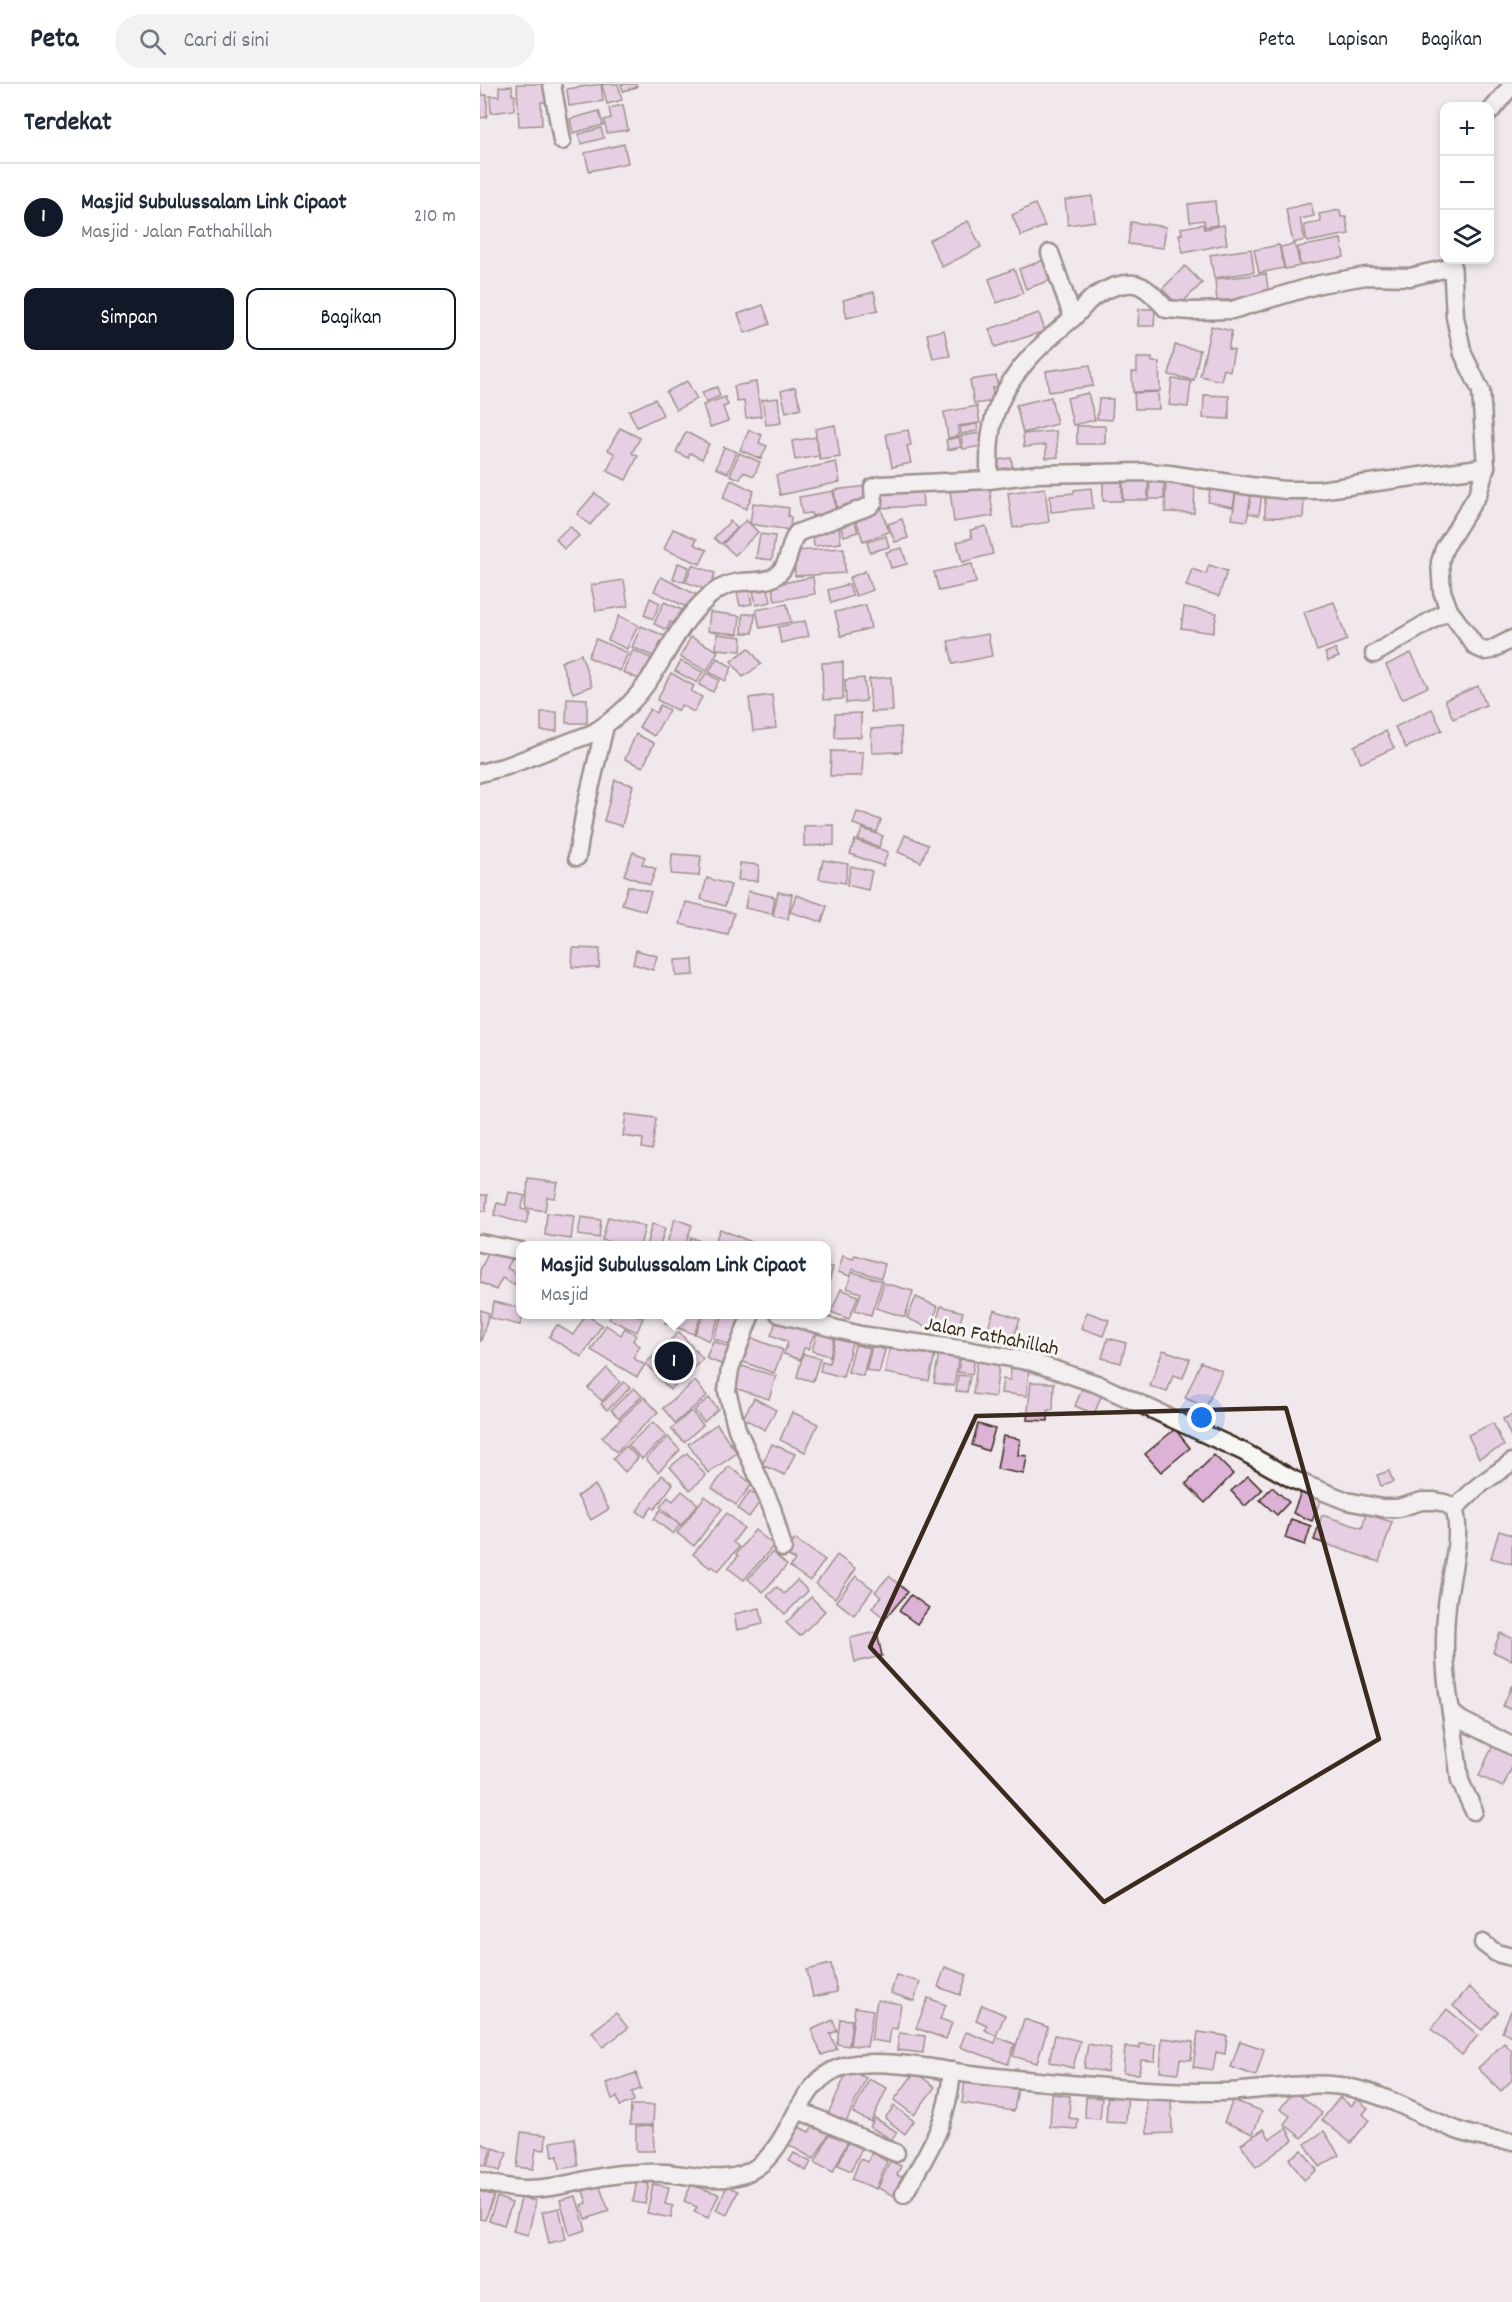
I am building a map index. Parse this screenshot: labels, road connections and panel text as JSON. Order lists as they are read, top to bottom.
{
  "streets": {
    "street": ["Jalan Fathahillah"]
  },
  "page": {
    "header": "Peta",
    "search": "Cari di sini",
    "nav": ["Peta", "Lapisan", "Bagikan"],
    "heading": "Terdekat",
    "map_buttons": ["+", "−"],
    "list": [
      {
        "mark": "1",
        "name": "Masjid Subulussalam Link Cipaot",
        "note": "Masjid · Jalan Fathahillah",
        "value": "210 m"
      }
    ],
    "buttons": ["Simpan", "Bagikan"],
    "popup": ["Masjid Subulussalam Link Cipaot", "Masjid"],
    "pins": "1"
  }
}
